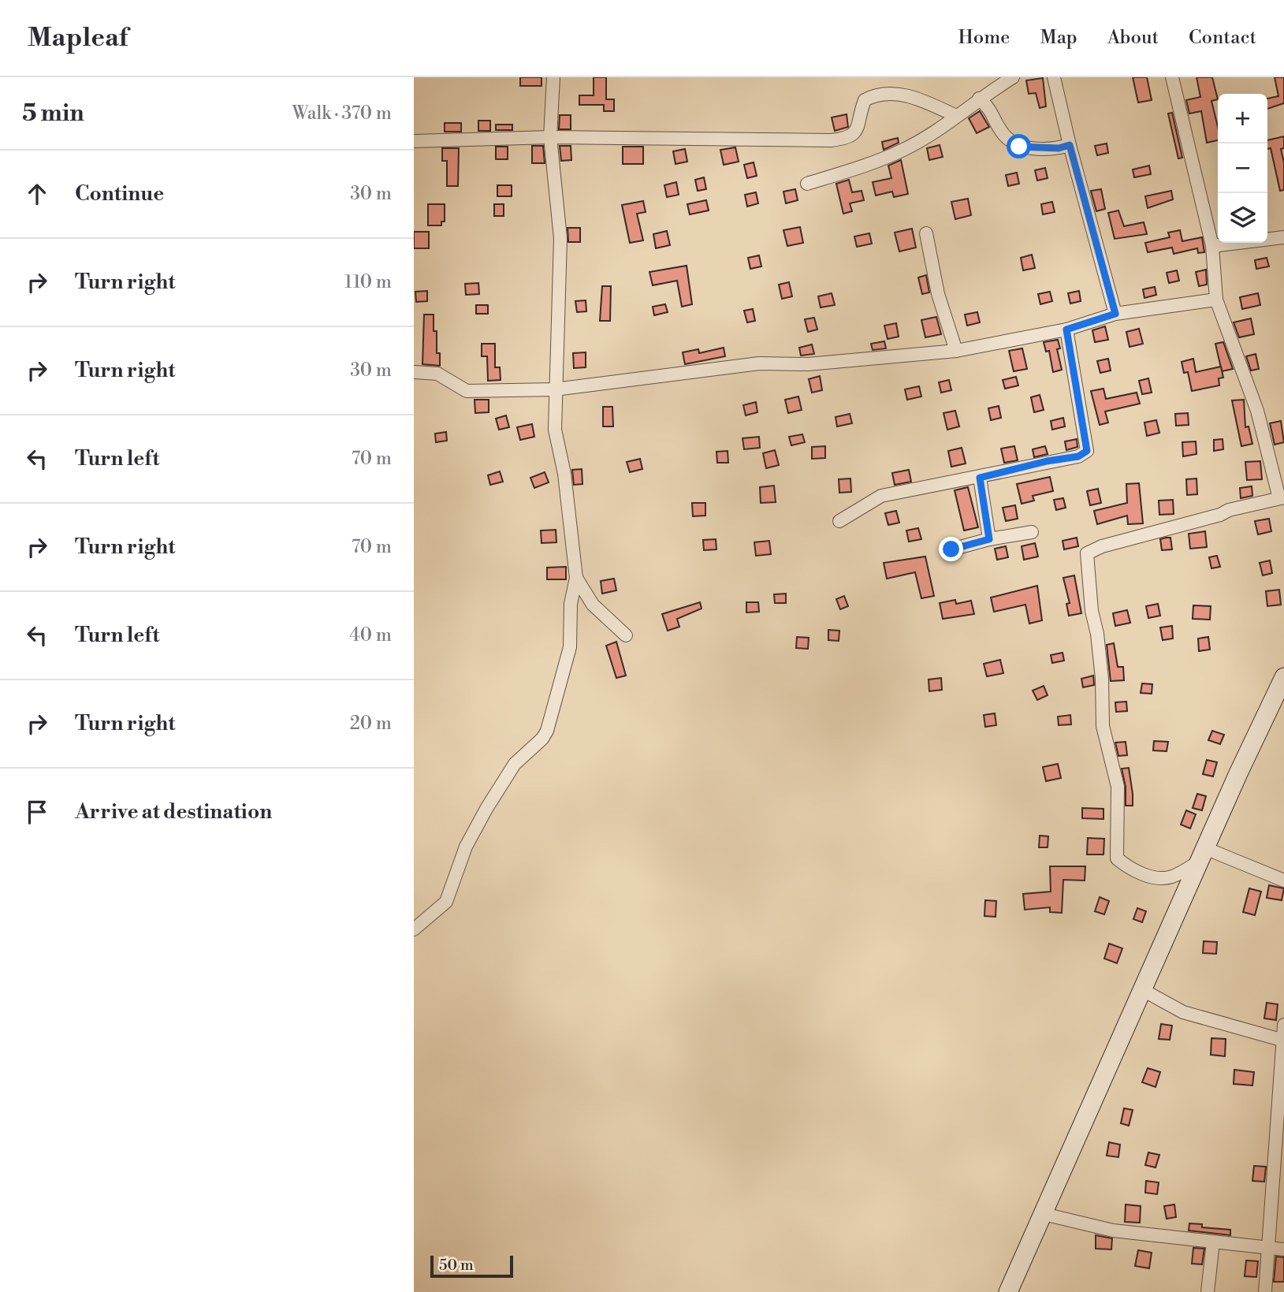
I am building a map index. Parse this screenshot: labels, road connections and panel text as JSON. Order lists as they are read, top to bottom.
{
  "scale_bar": "50 m",
  "page": {
    "header": "Mapleaf",
    "nav": [
      "Home",
      "Map",
      "About",
      "Contact"
    ],
    "heading": ["5 min", "Walk · 370 m"],
    "map_buttons": ["+", "−"],
    "list": [
      ["Continue", "30 m"],
      ["Turn right", "110 m"],
      ["Turn right", "30 m"],
      ["Turn left", "70 m"],
      ["Turn right", "70 m"],
      ["Turn left", "40 m"],
      ["Turn right", "20 m"],
      "Arrive at destination"
    ],
    "scale": "50 m"
  }
}
